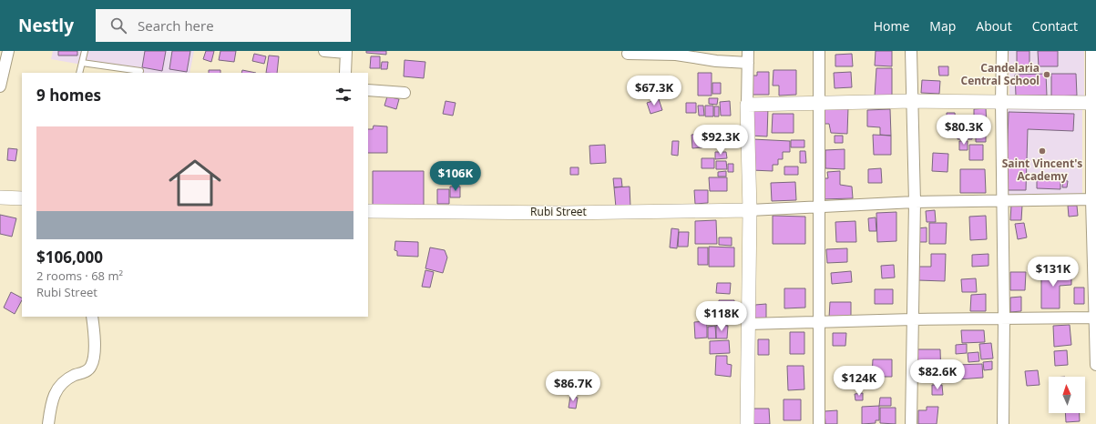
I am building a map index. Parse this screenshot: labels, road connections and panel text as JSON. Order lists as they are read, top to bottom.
{
  "streets": {
    "street": ["Rubi Street"]
  },
  "places": ["Candelaria Central School", "Saint Vincent's Academy"],
  "north": "top",
  "page": {
    "header": "Nestly",
    "search": "Search here",
    "nav": [
      "Home",
      "Map",
      "About",
      "Contact"
    ],
    "heading": "9 homes",
    "price": [
      "$67.3K",
      "$80.3K",
      "$92.3K",
      "$106K",
      "$131K",
      "$118K",
      "$82.6K",
      "$124K",
      "$86.7K"
    ],
    "list": [
      {
        "name": "$106,000",
        "note": "2 rooms · 68 m² · Rubi Street"
      }
    ]
  }
}
